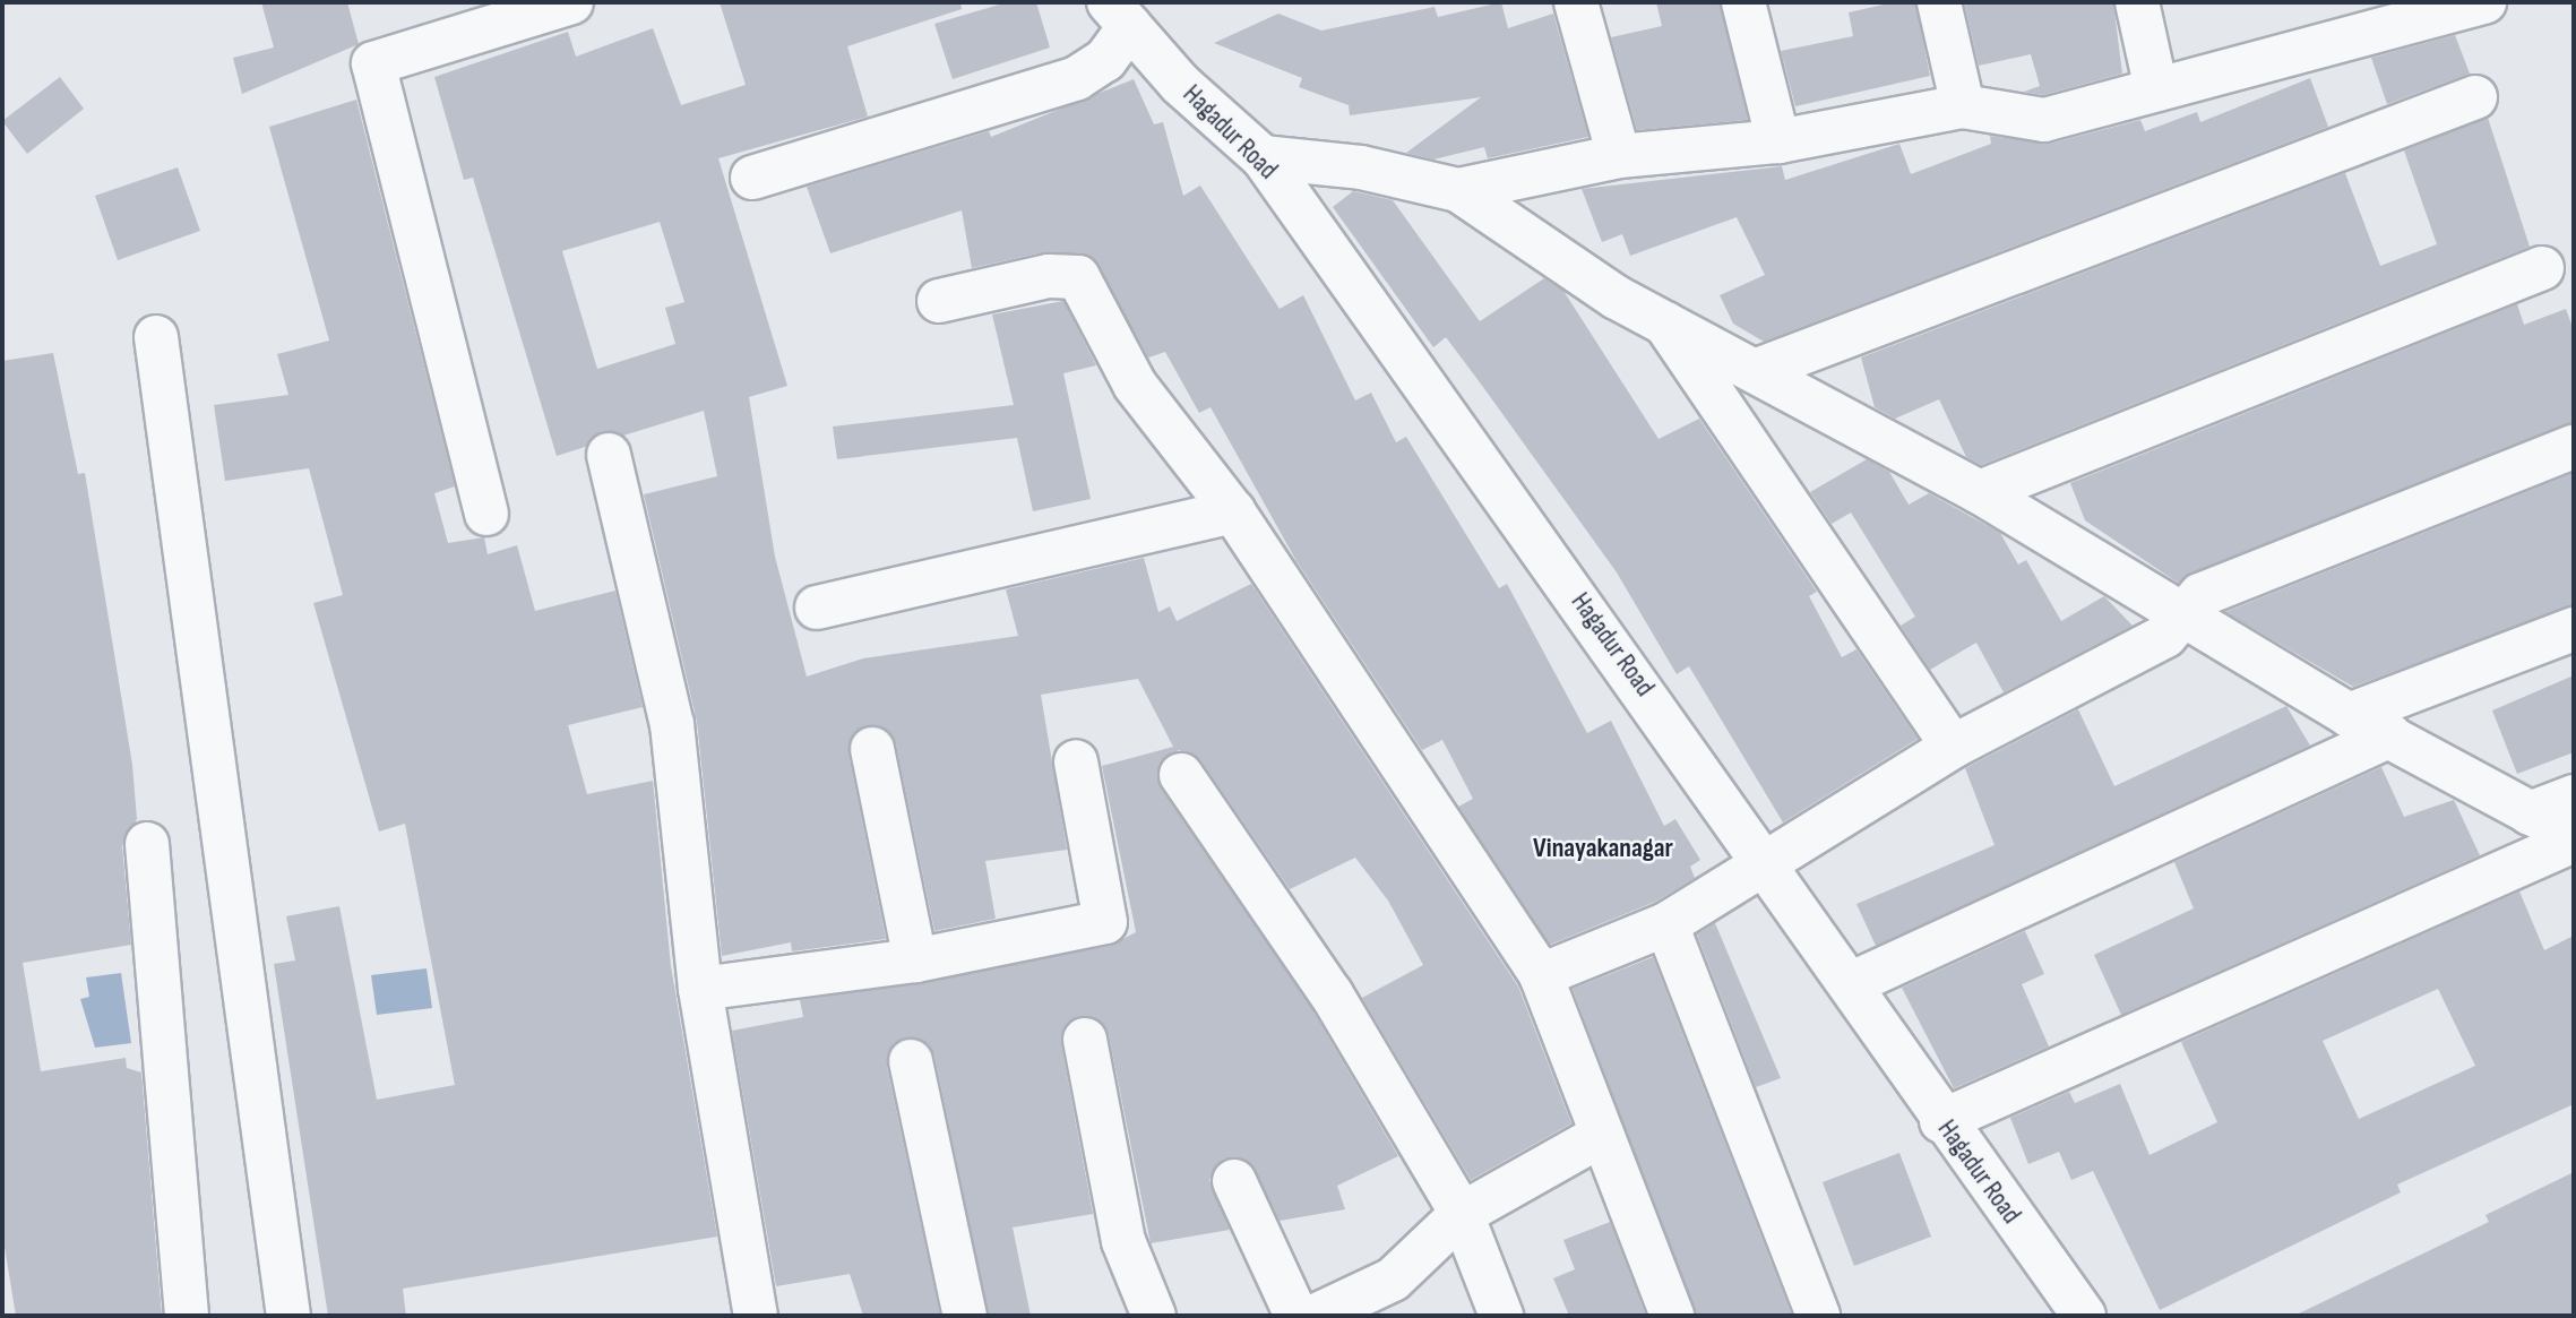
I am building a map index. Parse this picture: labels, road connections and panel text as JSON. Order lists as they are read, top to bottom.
{
  "streets": {
    "street": ["Hagadur Road"]
  },
  "districts": ["Vinayakanagar"]
}
